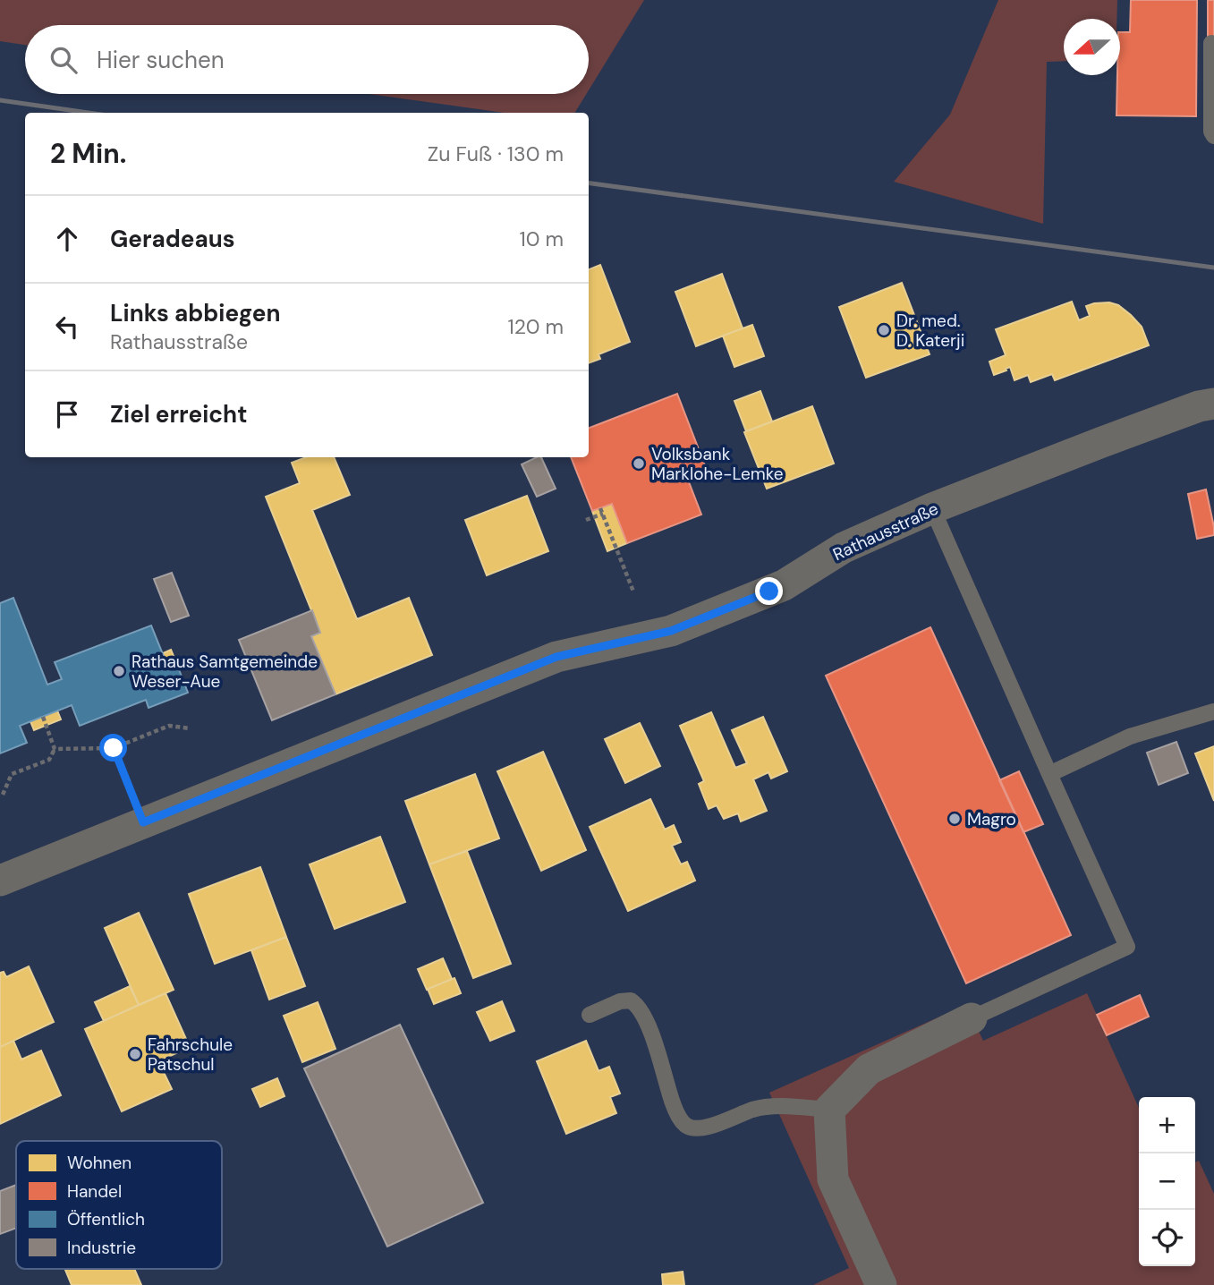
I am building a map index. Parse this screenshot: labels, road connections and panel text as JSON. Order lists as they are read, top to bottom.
{
  "streets": {
    "street": ["Rathausstraße"]
  },
  "places": [
    "Dr. med. D. Katerji",
    "Volksbank Marklohe-Lemke",
    "Rathaus Samtgemeinde Weser-Aue",
    "Magro",
    "Fahrschule Patschul"
  ],
  "legend": [
    "Wohnen",
    "Handel",
    "Öffentlich",
    "Industrie"
  ],
  "north": "left",
  "page": {
    "search": "Hier suchen",
    "heading": ["2 Min.", "Zu Fuß · 130 m"],
    "list": [
      ["Geradeaus", "10 m"],
      ["Links abbiegen", "Rathausstraße", "120 m"],
      "Ziel erreicht"
    ],
    "map_buttons": ["+", "−"]
  }
}
